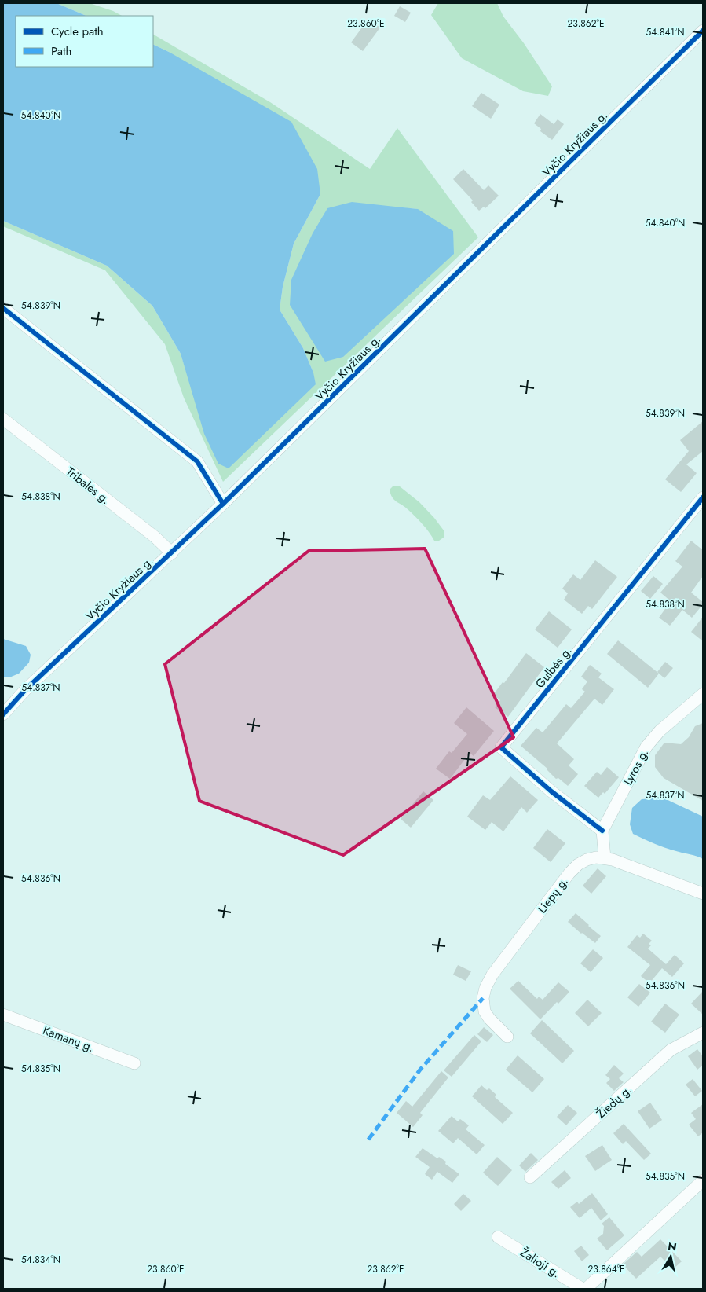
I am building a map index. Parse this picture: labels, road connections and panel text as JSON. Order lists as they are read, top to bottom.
{
  "streets": {
    "street": [
      "Vyčio Kryžiaus g.",
      "Tribalės g.",
      "Gulbės g.",
      "Lyros g.",
      "Liepų g.",
      "Kamanų g.",
      "Žiedų g.",
      "Žalioji g."
    ]
  },
  "crossings": [
    ["Vyčio Kryžiaus g.", "Tribalės g."],
    ["Gulbės g.", "Lyros g."]
  ],
  "legend": ["Cycle path", "Path"],
  "north": "top",
  "coordinates": [
    "23.860°E",
    "23.862°E",
    "54.841°N",
    "54.840°N",
    "54.839°N",
    "54.838°N",
    "54.837°N",
    "54.836°N",
    "54.835°N",
    "54.834°N",
    "23.864°E"
  ]
}
